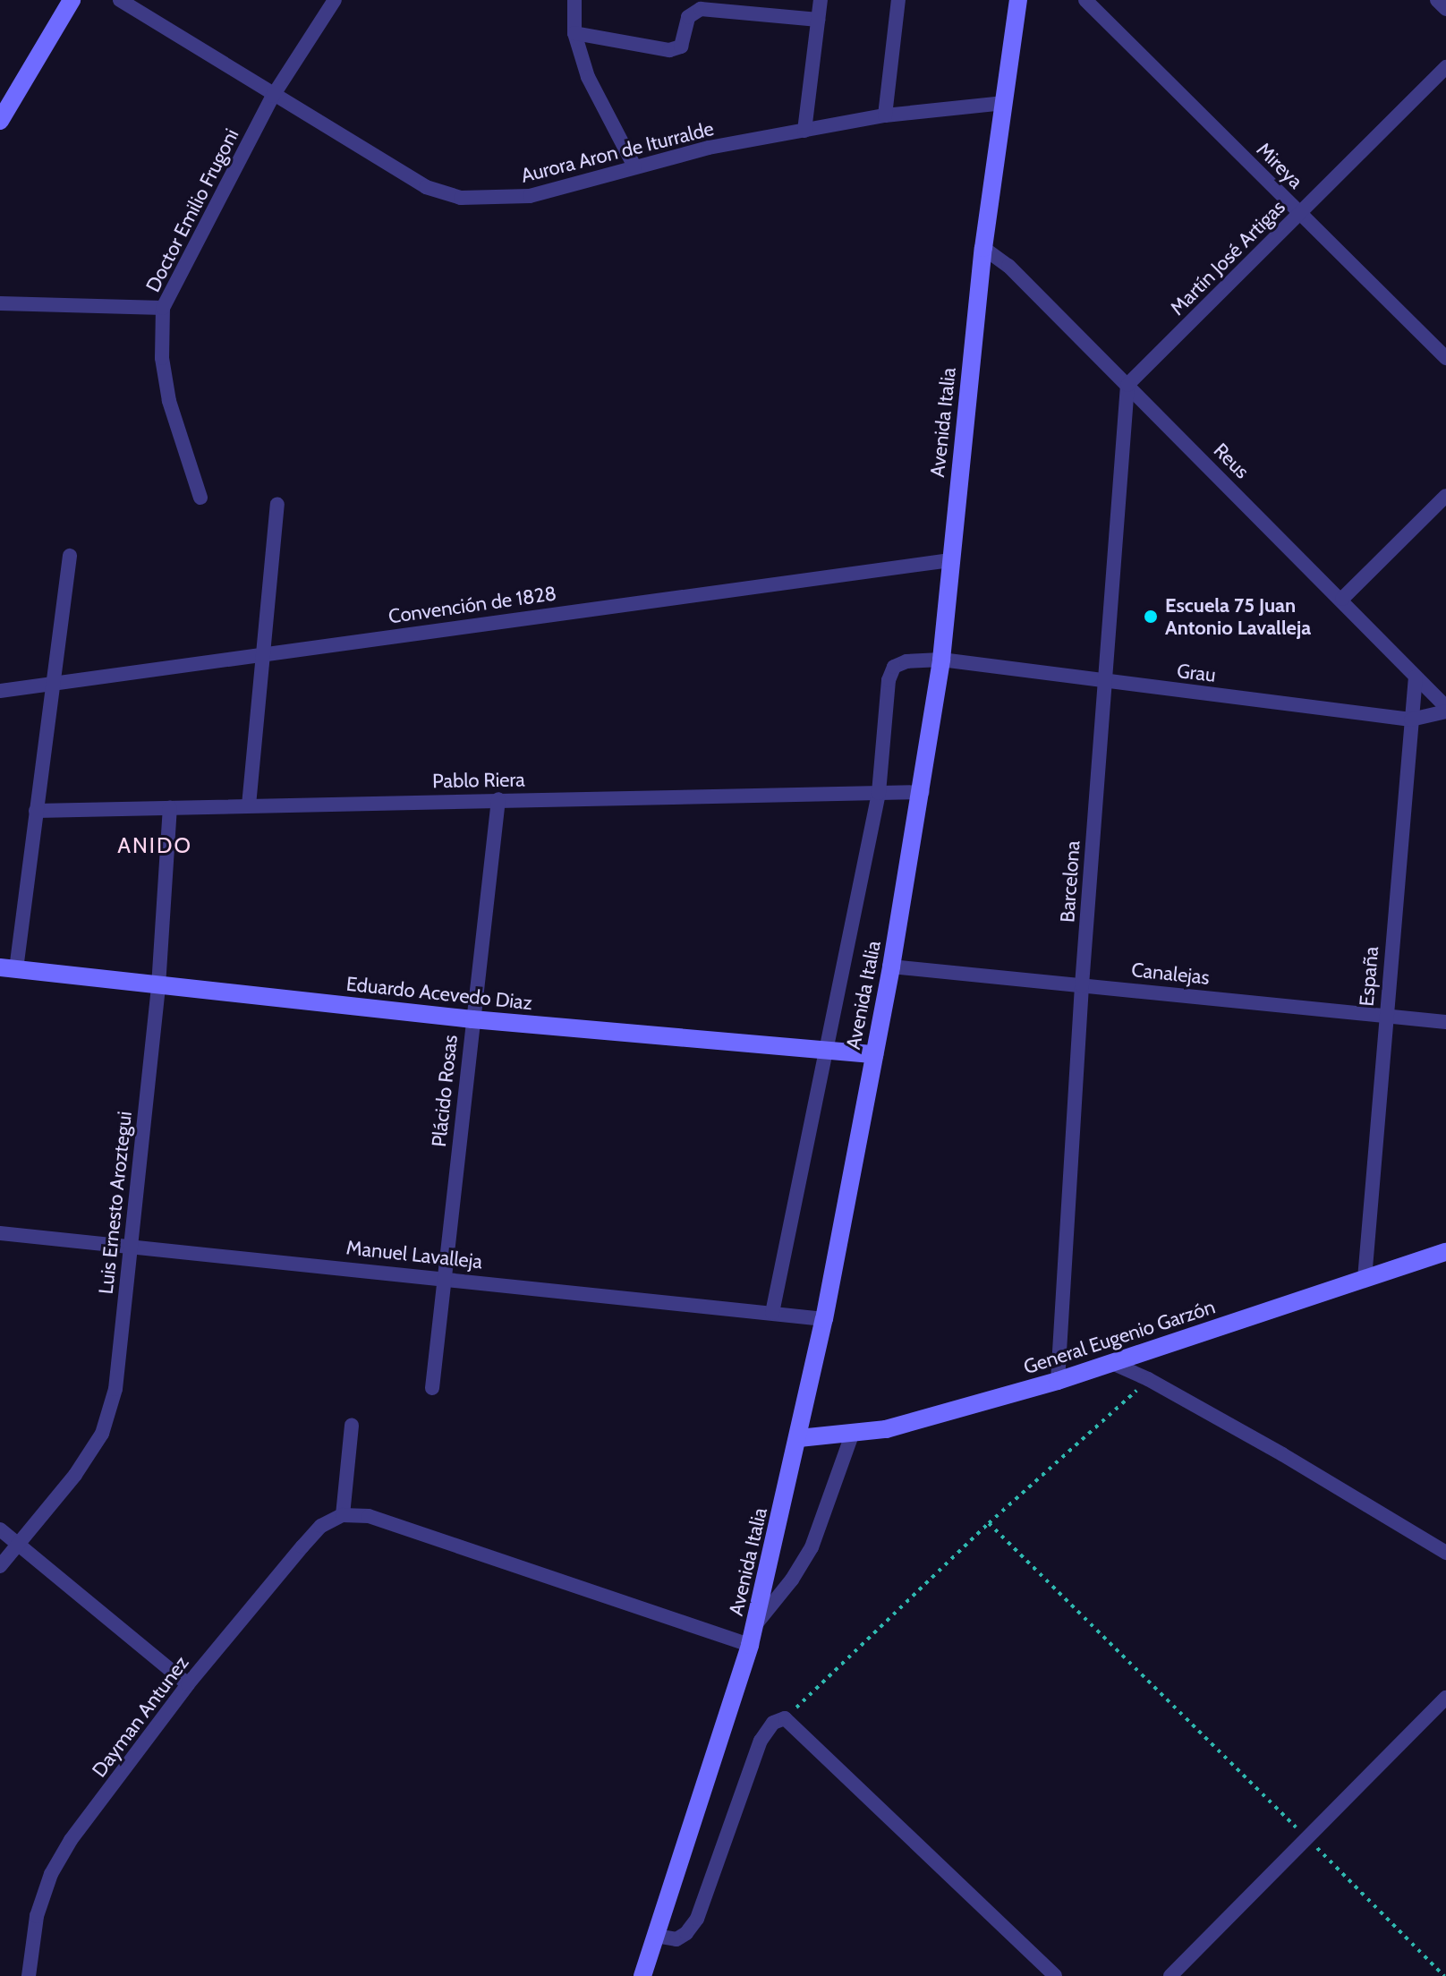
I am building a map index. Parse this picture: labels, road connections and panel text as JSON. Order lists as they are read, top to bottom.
{
  "streets": {
    "street": [
      "Aurora Aron de Iturralde",
      "Mireya",
      "Doctor Emilio Frugoni",
      "Martín José Artigas",
      "Avenida Italia",
      "Reus",
      "Convención de 1828",
      "Grau",
      "Pablo Riera",
      "Barcelona",
      "Canalejas",
      "España",
      "Eduardo Acevedo Diaz",
      "Plácido Rosas",
      "Luis Ernesto Aroztegui",
      "Manuel Lavalleja",
      "General Eugenio Garzón",
      "Dayman Antunez"
    ]
  },
  "crossings": [
    ["Aurora Aron de Iturralde", "Doctor Emilio Frugoni"],
    ["Aurora Aron de Iturralde", "Avenida Italia"],
    ["Mireya", "Martín José Artigas"],
    ["Martín José Artigas", "Reus"],
    ["Martín José Artigas", "Barcelona"],
    ["Avenida Italia", "Reus"],
    ["Avenida Italia", "Convención de 1828"],
    ["Avenida Italia", "Grau"],
    ["Avenida Italia", "Pablo Riera"],
    ["Avenida Italia", "Canalejas"],
    ["Avenida Italia", "Eduardo Acevedo Diaz"],
    ["Avenida Italia", "Manuel Lavalleja"],
    ["Avenida Italia", "General Eugenio Garzón"],
    ["Reus", "Grau"],
    ["Reus", "Barcelona"],
    ["Reus", "España"],
    ["Grau", "Pablo Riera"],
    ["Grau", "Barcelona"],
    ["Grau", "España"],
    ["Pablo Riera", "Plácido Rosas"],
    ["Pablo Riera", "Luis Ernesto Aroztegui"],
    ["Barcelona", "Canalejas"],
    ["Barcelona", "General Eugenio Garzón"],
    ["Canalejas", "España"],
    ["España", "General Eugenio Garzón"],
    ["Eduardo Acevedo Diaz", "Plácido Rosas"],
    ["Eduardo Acevedo Diaz", "Luis Ernesto Aroztegui"],
    ["Plácido Rosas", "Manuel Lavalleja"],
    ["Luis Ernesto Aroztegui", "Manuel Lavalleja"]
  ],
  "districts": ["ANIDO"],
  "places": ["Escuela 75 Juan Antonio Lavalleja"]
}
